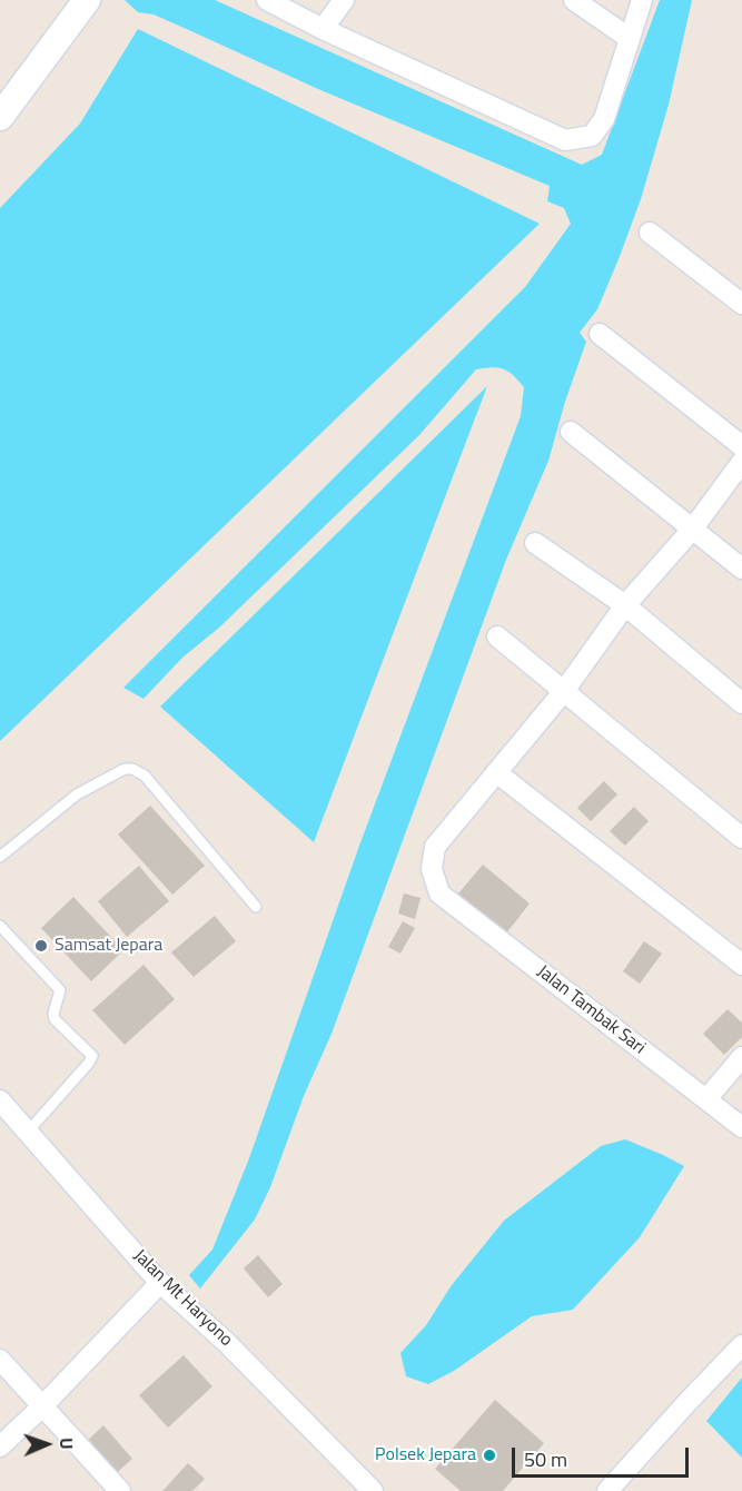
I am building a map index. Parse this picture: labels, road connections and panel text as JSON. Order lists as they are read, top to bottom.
{
  "streets": {
    "street": ["Jalan Tambak Sari", "Jalan Mt Haryono"]
  },
  "places": ["Samsat Jepara", "Polsek Jepara"],
  "scale_bar": "50 m",
  "north": "right"
}
